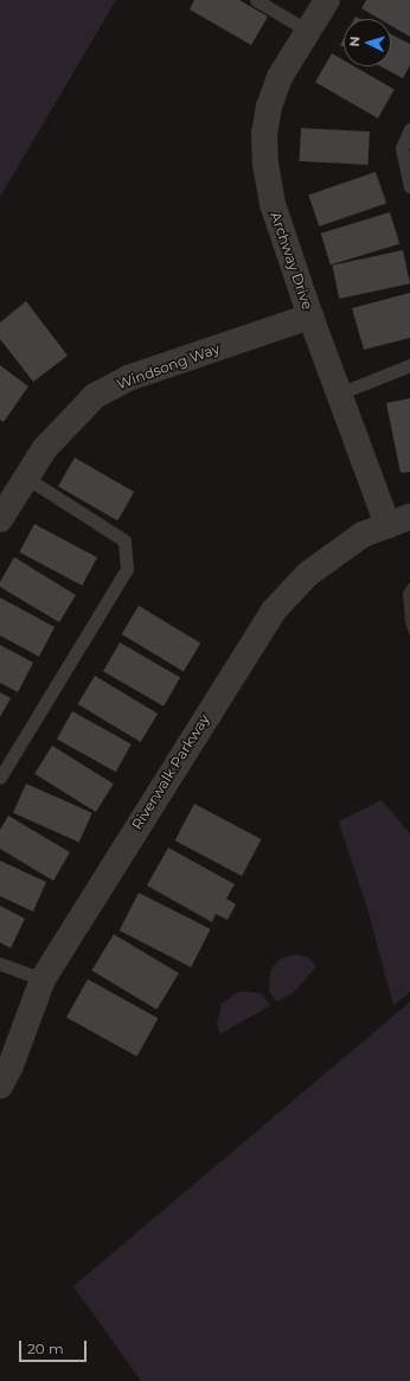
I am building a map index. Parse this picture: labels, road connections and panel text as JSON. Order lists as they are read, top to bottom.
{
  "streets": {
    "street": ["Archway Drive", "Windsong Way", "Riverwalk Parkway"]
  },
  "crossings": [
    ["Archway Drive", "Windsong Way"],
    ["Archway Drive", "Riverwalk Parkway"]
  ],
  "scale_bar": "20 m",
  "north": "left"
}
